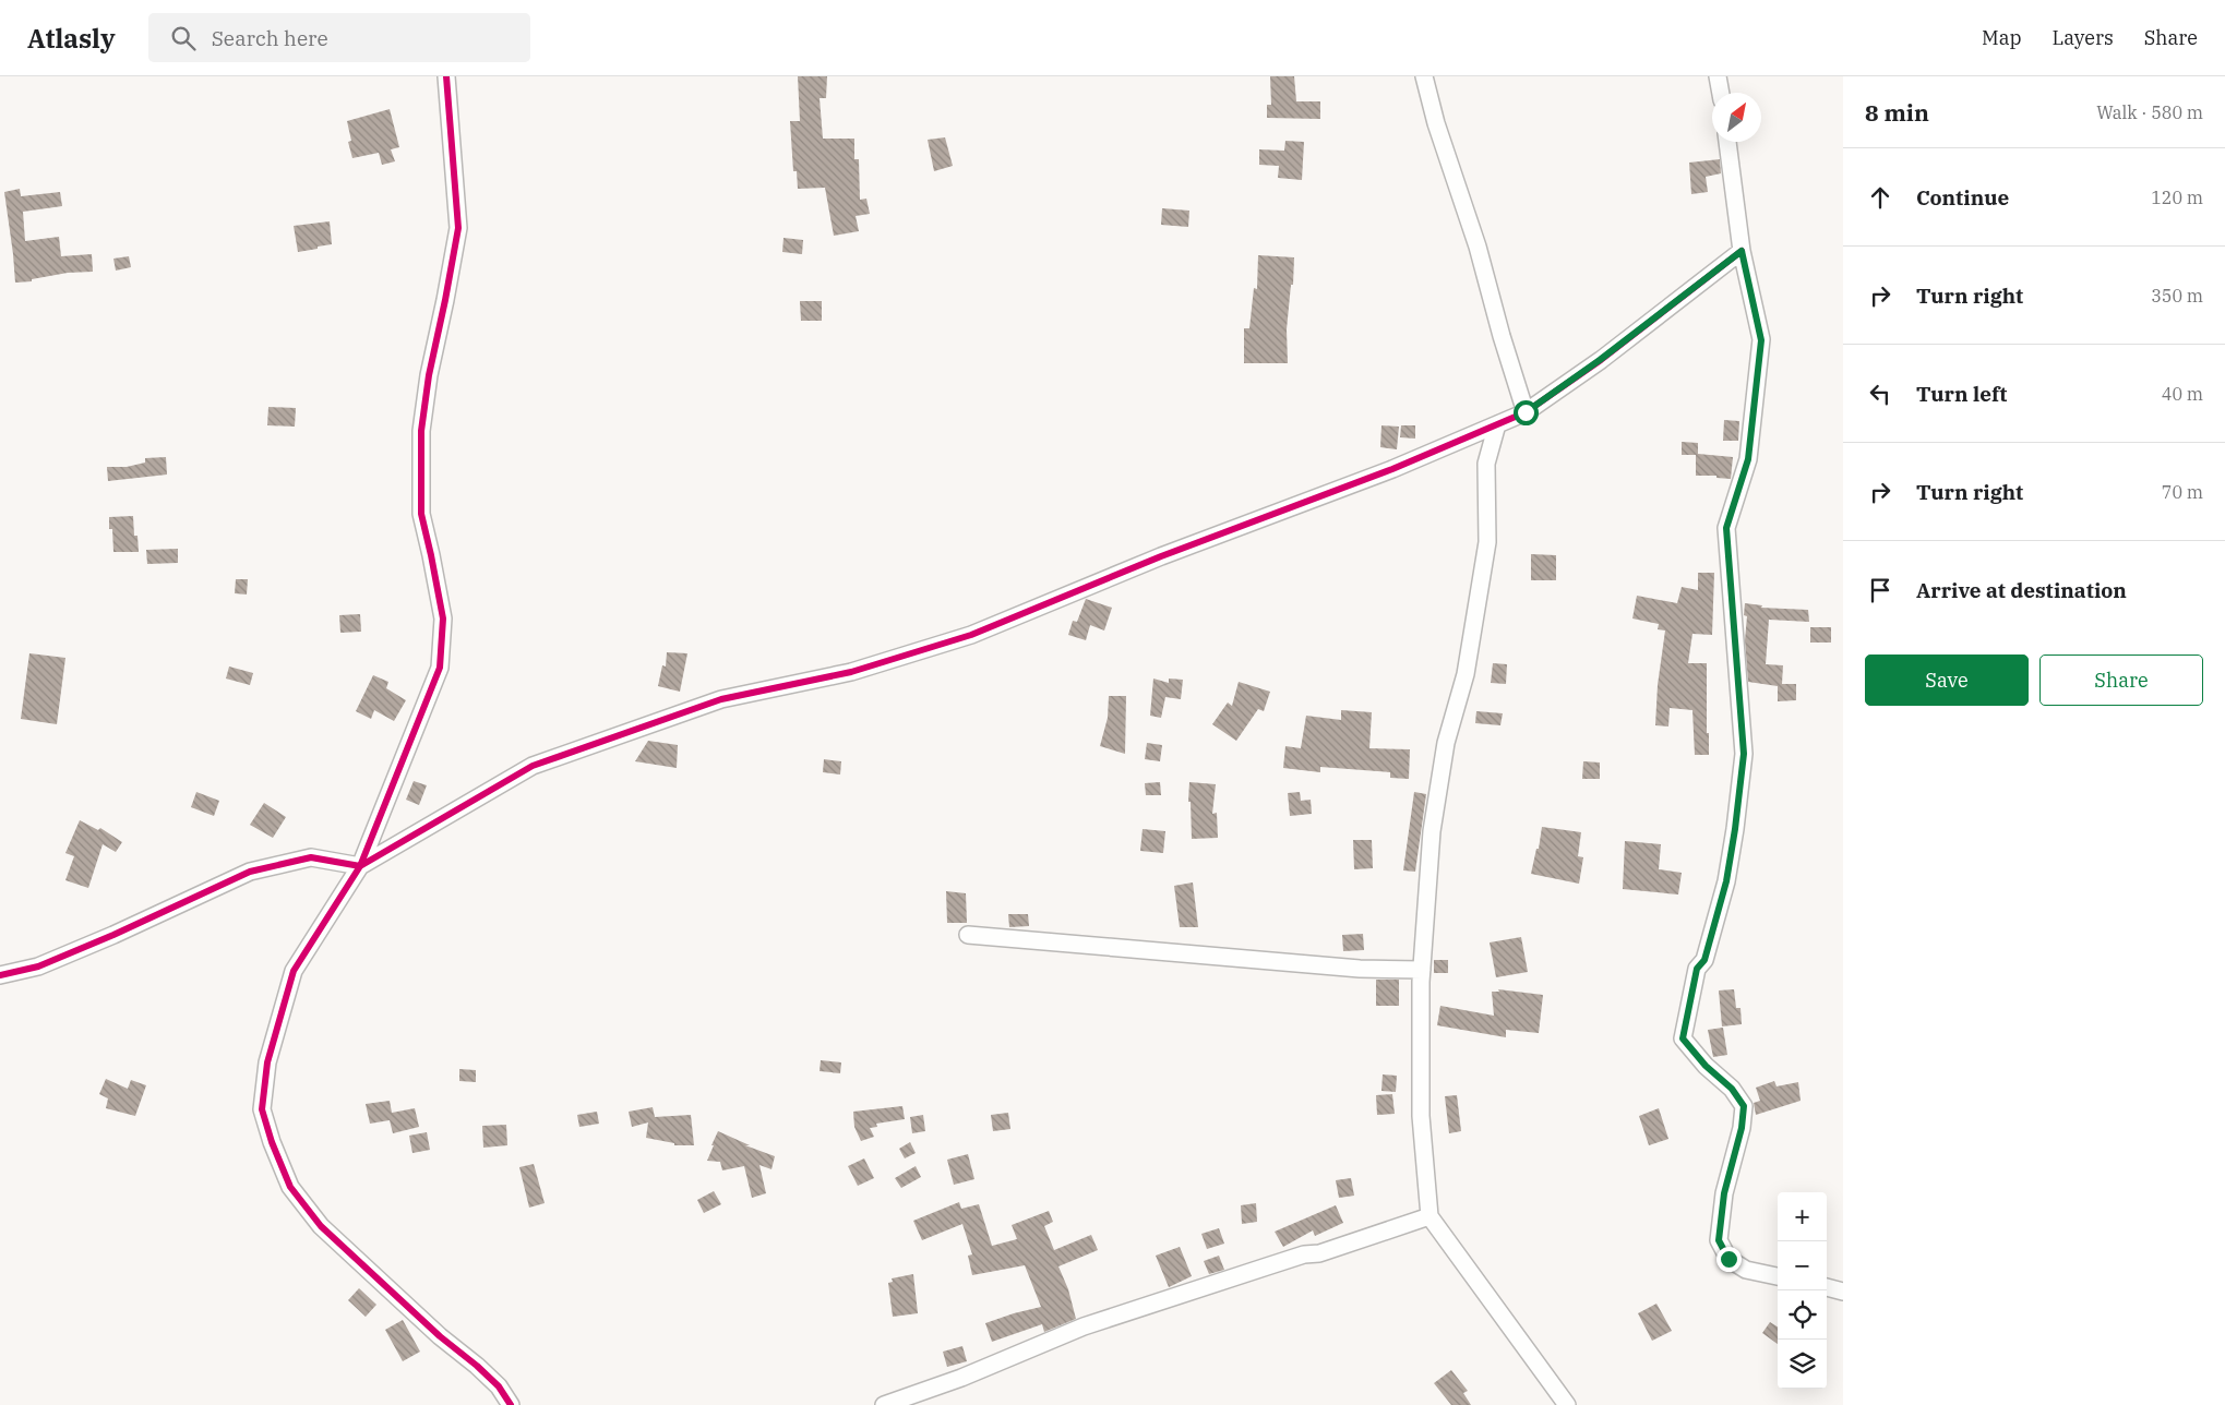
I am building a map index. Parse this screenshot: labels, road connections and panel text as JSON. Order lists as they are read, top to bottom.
{
  "north": "top right",
  "page": {
    "header": "Atlasly",
    "search": "Search here",
    "nav": ["Map", "Layers", "Share"],
    "heading": ["8 min", "Walk · 580 m"],
    "list": [
      ["Continue", "120 m"],
      ["Turn right", "350 m"],
      ["Turn left", "40 m"],
      ["Turn right", "70 m"],
      "Arrive at destination"
    ],
    "buttons": ["Save", "Share"],
    "map_buttons": ["+", "−"]
  }
}
